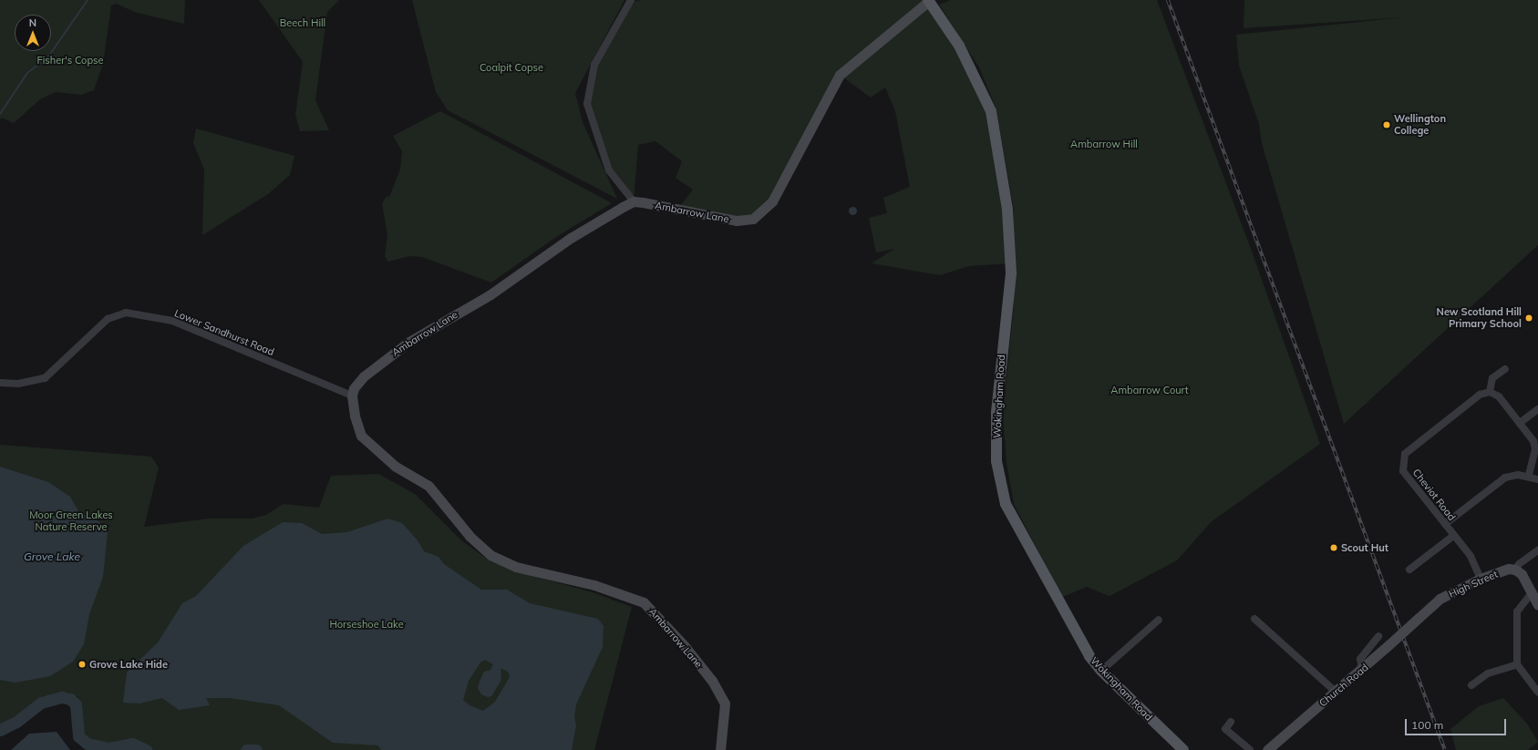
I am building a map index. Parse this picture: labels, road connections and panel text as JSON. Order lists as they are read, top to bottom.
{
  "streets": {
    "main road": ["Wokingham Road"],
    "street": [
      "Ambarrow Lane",
      "Lower Sandhurst Road",
      "Cheviot Road",
      "High Street",
      "Church Road"
    ]
  },
  "crossings": [
    ["Ambarrow Lane", "Lower Sandhurst Road"],
    ["Ambarrow Lane", "Wokingham Road"],
    ["Cheviot Road", "High Street"],
    ["High Street", "Church Road"]
  ],
  "water": ["Grove Lake"],
  "parks": [
    "Beech Hill",
    "Fisher's Copse",
    "Coalpit Copse",
    "Ambarrow Hill",
    "Ambarrow Court",
    "Moor Green Lakes Nature Reserve",
    "Horseshoe Lake"
  ],
  "places": [
    "Wellington College",
    "New Scotland Hill Primary School",
    "Scout Hut",
    "Grove Lake Hide"
  ],
  "scale_bar": "100 m",
  "north": "top"
}
